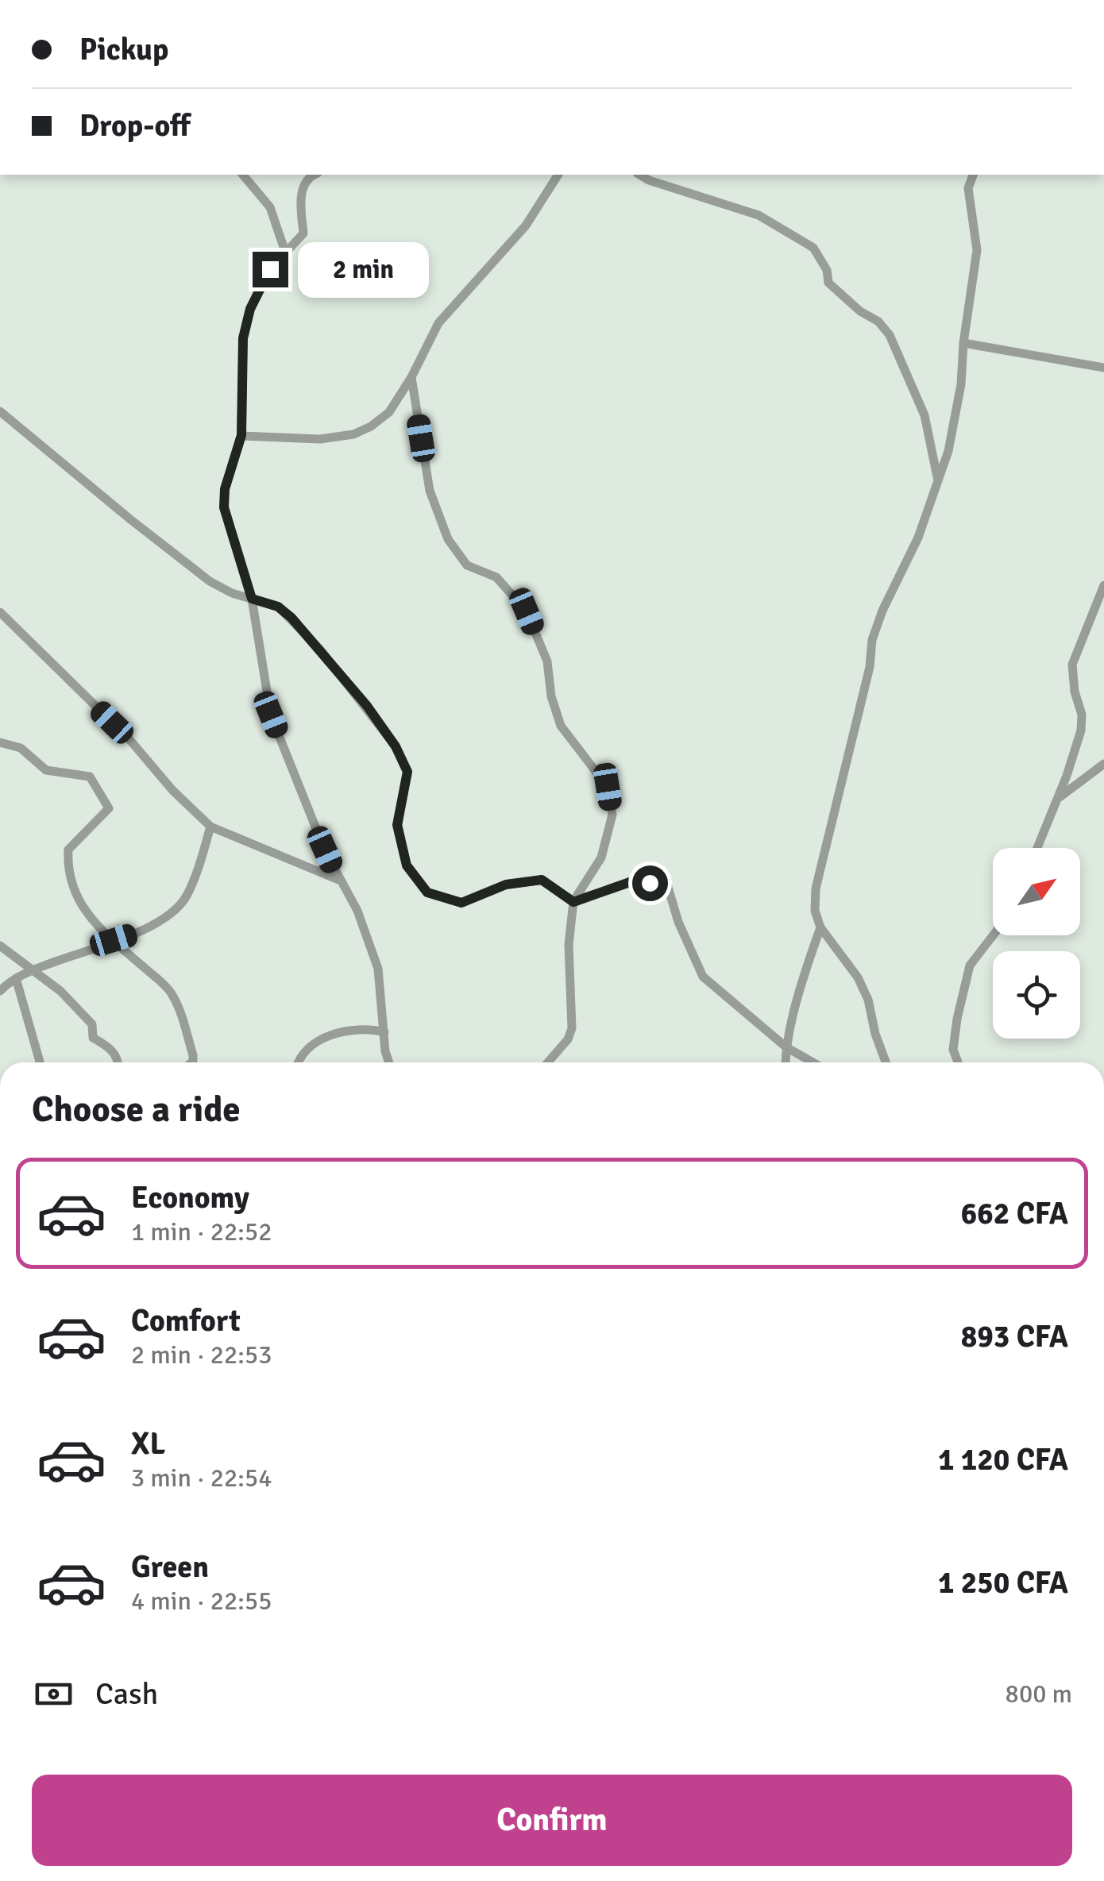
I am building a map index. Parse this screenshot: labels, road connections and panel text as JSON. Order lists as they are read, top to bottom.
{
  "north": "top right",
  "page": {
    "banner": ["Pickup", "Drop-off"],
    "bubble": "2 min",
    "heading": "Choose a ride",
    "list": [
      {
        "name": "Economy",
        "note": "1 min · 22:52",
        "value": "662 CFA"
      },
      {
        "name": "Comfort",
        "note": "2 min · 22:53",
        "value": "893 CFA"
      },
      {
        "name": "XL",
        "note": "3 min · 22:54",
        "value": "1 120 CFA"
      },
      {
        "name": "Green",
        "note": "4 min · 22:55",
        "value": "1 250 CFA"
      }
    ],
    "pay": ["Cash", "800 m"],
    "buttons": "Confirm"
  }
}
